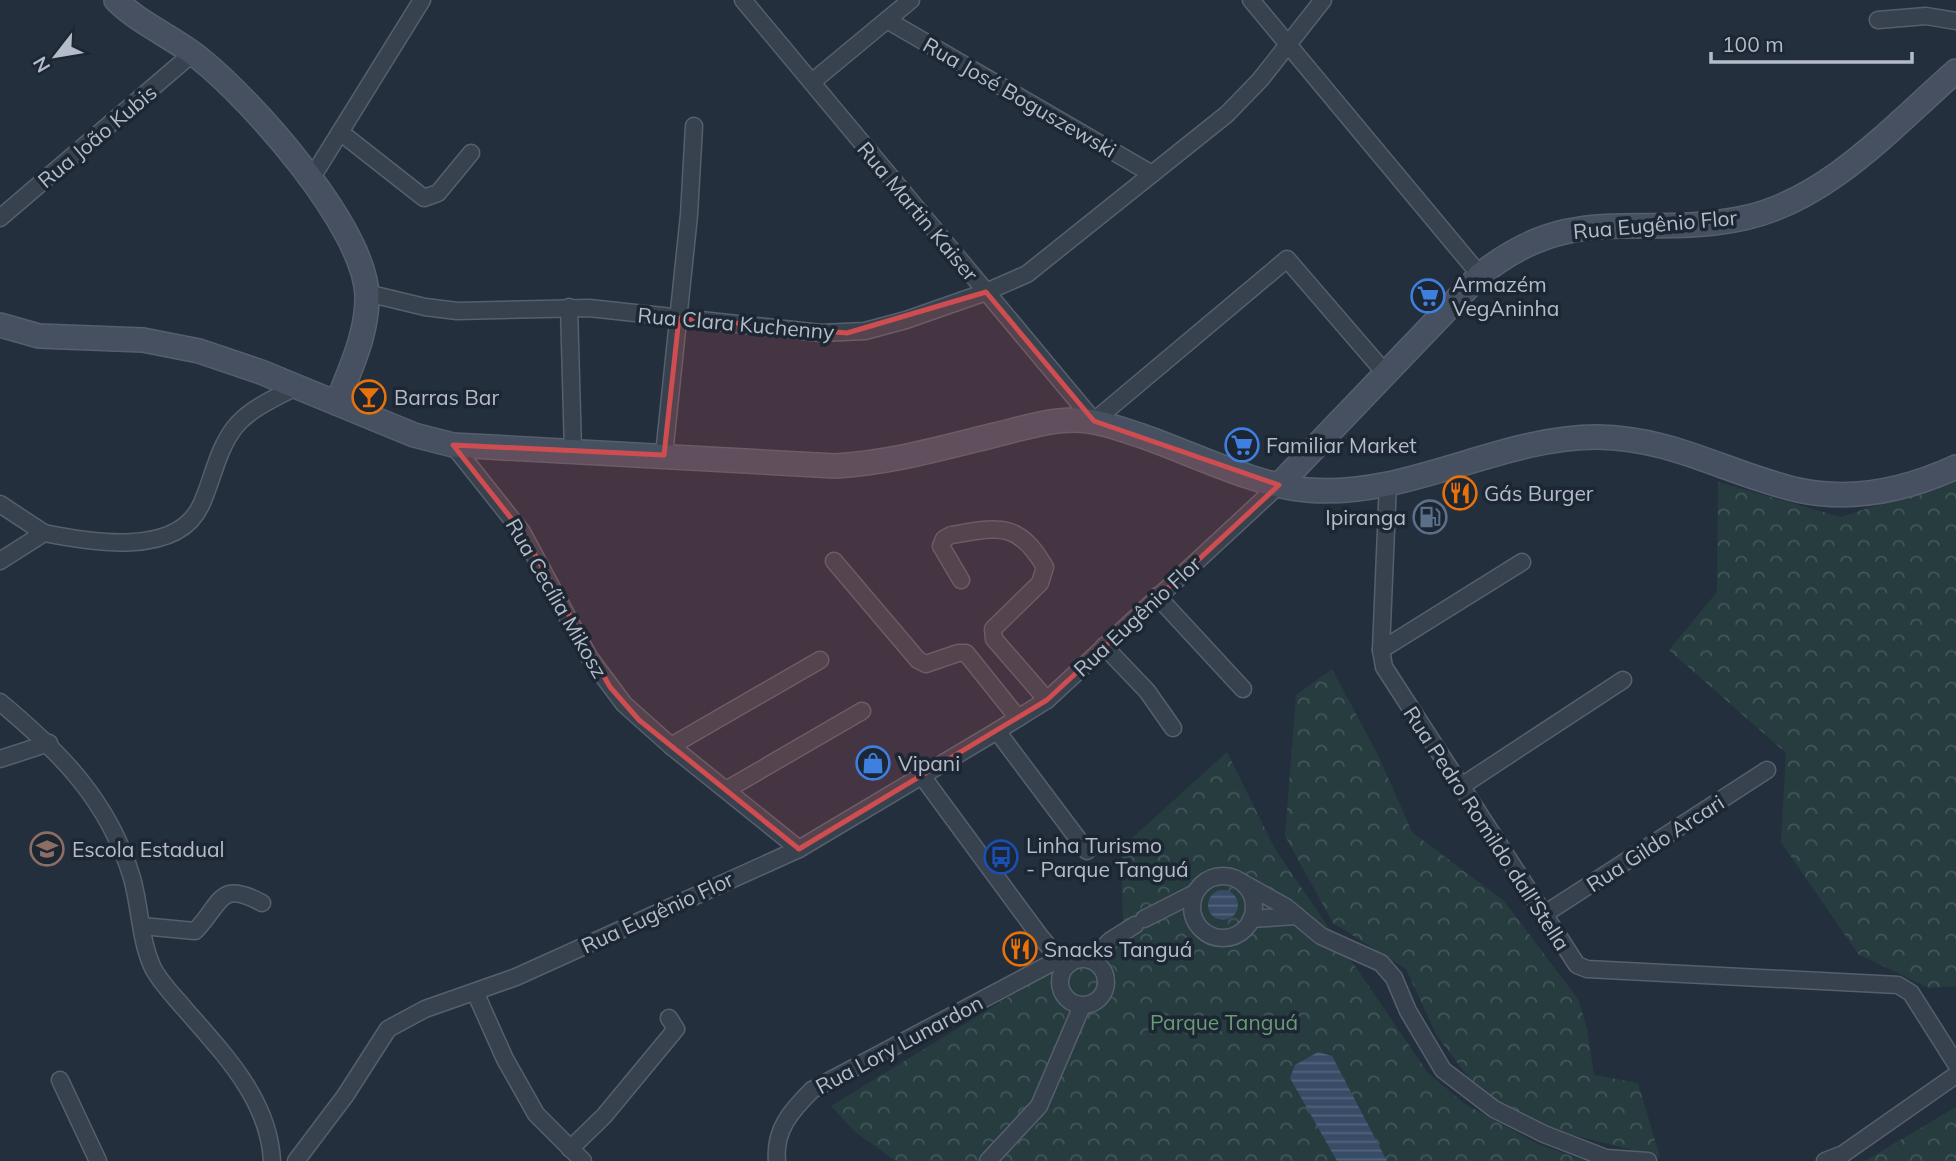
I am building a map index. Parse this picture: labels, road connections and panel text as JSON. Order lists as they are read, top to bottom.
{
  "streets": {
    "main road": ["Rua Eugênio Flor"],
    "street": [
      "Rua José Boguszewski",
      "Rua João Kubis",
      "Rua Martin Kaiser",
      "Rua Clara Kuchenny",
      "Rua Cecília Mikosz",
      "Rua Pedro Romildo dall'Stella",
      "Rua Gildo Arcari",
      "Rua Lory Lunardon"
    ]
  },
  "crossings": [
    ["Rua José Boguszewski", "Rua Clara Kuchenny"],
    ["Rua Martin Kaiser", "Rua Clara Kuchenny"],
    ["Rua Eugênio Flor", "Rua Cecília Mikosz"],
    ["Rua Pedro Romildo dall'Stella", "Rua Gildo Arcari"]
  ],
  "parks": ["Parque Tanguá"],
  "places": {
    "supermarket": ["Armazém VegAninha", "Familiar Market"],
    "bar": ["Barras Bar"],
    "restaurant": ["Gás Burger", "Snacks Tanguá"],
    "fuel station": ["Ipiranga"],
    "shop": ["Vipani"],
    "school or university": ["Escola Estadual"],
    "bus stop": ["Linha Turismo - Parque Tanguá"]
  },
  "scale_bar": "100 m",
  "north": "bottom left"
}
